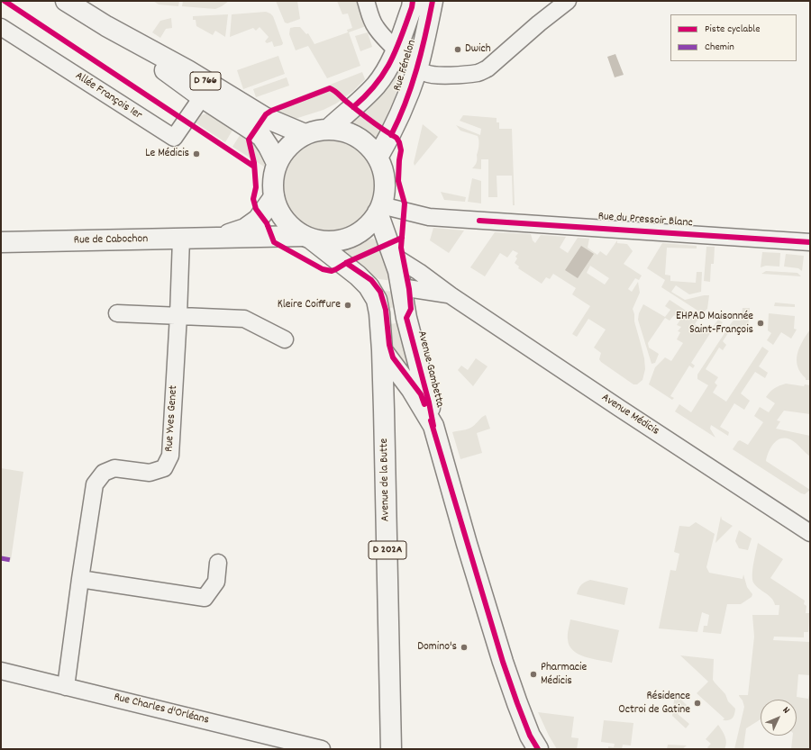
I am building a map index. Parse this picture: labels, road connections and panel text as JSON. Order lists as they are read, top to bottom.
{
  "streets": {
    "main road": [
      "Rue Fénelon",
      "D 766",
      "Rue de Cabochon",
      "Avenue Gambetta",
      "Avenue de la Butte",
      "D 202A"
    ],
    "street": [
      "Allée François 1er",
      "Rue du Pressoir Blanc",
      "Avenue Médicis",
      "Rue Yves Genet",
      "Rue Charles d'Orléans"
    ]
  },
  "crossings": [
    ["Rue Fénelon", "D 766"],
    ["Rue Fénelon", "Rue du Pressoir Blanc"],
    ["Rue Fénelon", "Rue de Cabochon"],
    ["Rue Fénelon", "Avenue Gambetta"],
    ["Rue Fénelon", "Avenue de la Butte"],
    ["D 766", "Allée François 1er"],
    ["D 766", "Rue du Pressoir Blanc"],
    ["D 766", "Rue de Cabochon"],
    ["D 766", "Avenue Gambetta"],
    ["D 766", "Avenue de la Butte"],
    ["Rue du Pressoir Blanc", "Rue de Cabochon"],
    ["Rue du Pressoir Blanc", "Avenue Gambetta"],
    ["Rue du Pressoir Blanc", "Avenue de la Butte"],
    ["Rue de Cabochon", "Avenue Gambetta"],
    ["Rue de Cabochon", "Rue Yves Genet"],
    ["Rue de Cabochon", "Avenue de la Butte"],
    ["Avenue Gambetta", "Avenue Médicis"],
    ["Avenue Gambetta", "Avenue de la Butte"],
    ["Rue Yves Genet", "Rue Charles d'Orléans"]
  ],
  "places": [
    "Dwich",
    "Le Médicis",
    "Kleire Coiffure",
    "EHPAD Maisonnée Saint-François",
    "Domino's",
    "Pharmacie Médicis",
    "Résidence Octroi de Gatine"
  ],
  "legend": ["Piste cyclable", "Chemin"],
  "north": "top right"
}
